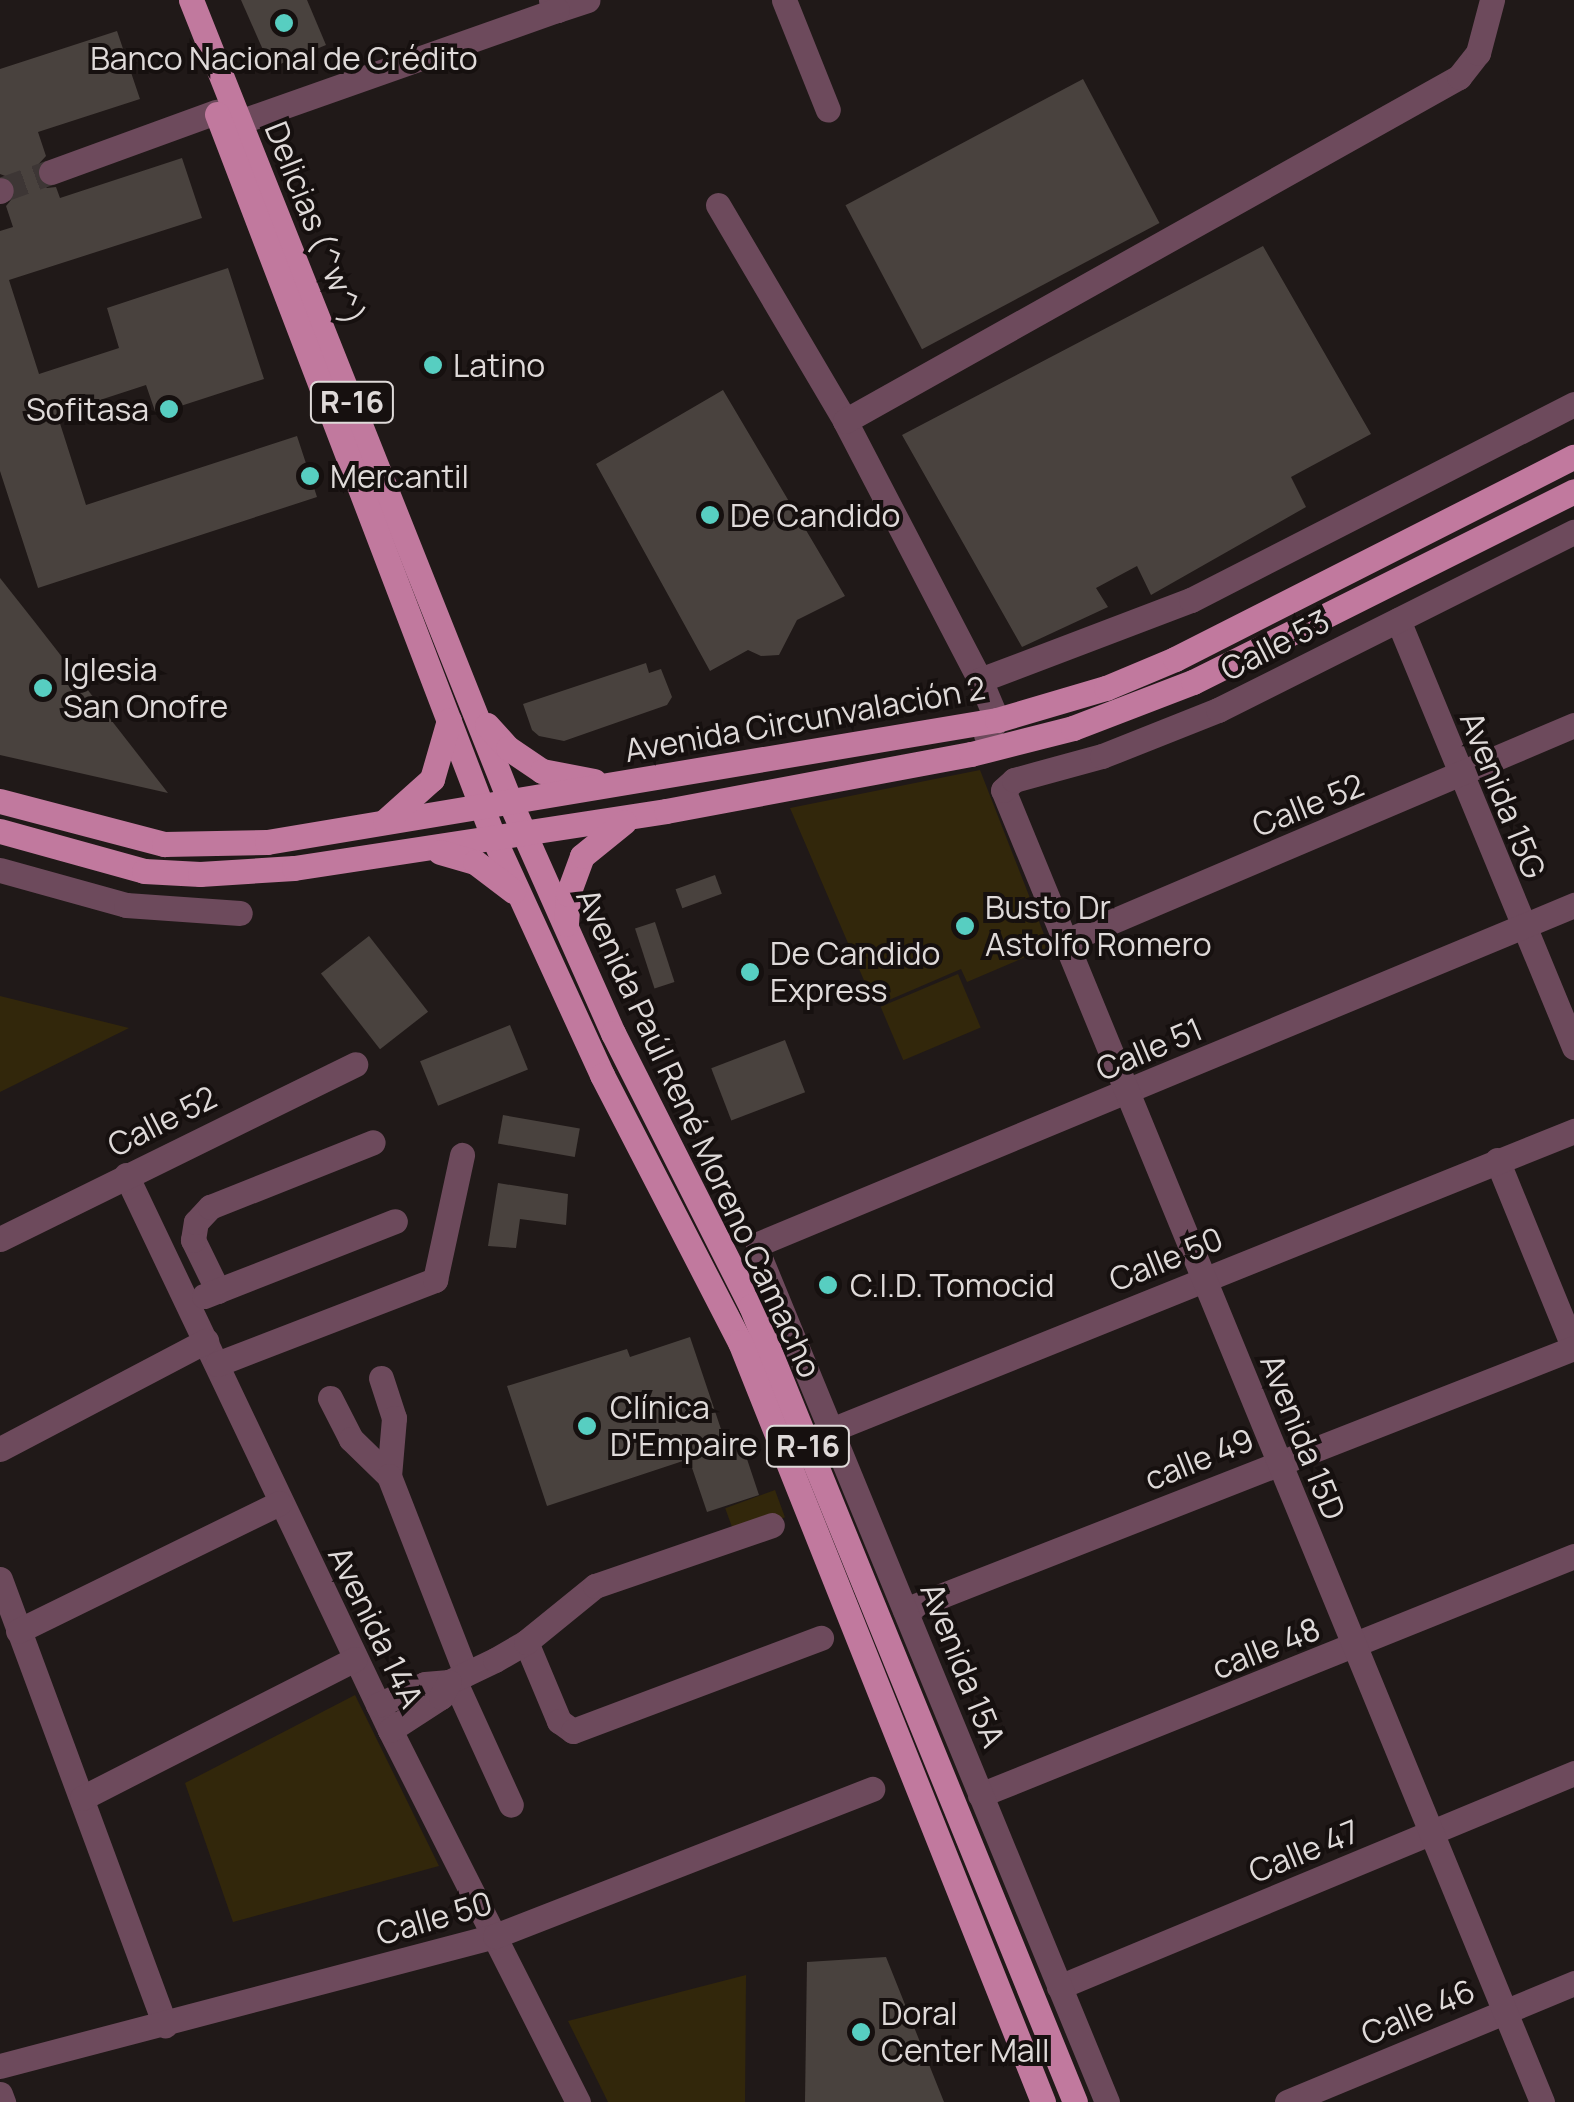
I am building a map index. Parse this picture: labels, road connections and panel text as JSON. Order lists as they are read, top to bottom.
{
  "streets": {
    "main road": [
      "Delicias (^w^)",
      "R-16",
      "Avenida Circunvalación 2",
      "Avenida Paúl René Moreno Camacho"
    ],
    "street": [
      "Calle 53",
      "Avenida 15G",
      "Calle 52",
      "Calle 51",
      "Calle 50",
      "Avenida 15D",
      "calle 49",
      "Avenida 14A",
      "calle 48",
      "Avenida 15A",
      "Calle 47",
      "Calle 46"
    ]
  },
  "crossings": [
    ["Delicias (^w^)", "Avenida Circunvalación 2"],
    ["Delicias (^w^)", "Avenida Paúl René Moreno Camacho"],
    ["Calle 53", "Avenida 15G"],
    ["Calle 53", "Avenida 15D"],
    ["Avenida Circunvalación 2", "Avenida Paúl René Moreno Camacho"],
    ["Avenida 15G", "Calle 52"],
    ["Avenida 15G", "Calle 51"],
    ["Calle 52", "Avenida 15D"],
    ["Calle 52", "Avenida 14A"],
    ["Calle 51", "Avenida 15D"],
    ["Calle 51", "Avenida 15A"],
    ["Avenida Paúl René Moreno Camacho", "Calle 50"],
    ["Calle 50", "Avenida 15D"],
    ["Calle 50", "Avenida 14A"],
    ["Calle 50", "Avenida 15A"],
    ["Avenida 15D", "calle 49"],
    ["Avenida 15D", "calle 48"],
    ["Avenida 15D", "Calle 47"],
    ["Avenida 15D", "Calle 46"],
    ["calle 49", "Avenida 15A"],
    ["calle 48", "Avenida 15A"],
    ["Avenida 15A", "Calle 47"]
  ],
  "places": [
    "Banco Nacional de Crédito",
    "Latino",
    "Sofitasa",
    "Mercantil",
    "De Candido",
    "Iglesia San Onofre",
    "Busto Dr Astolfo Romero",
    "De Candido Express",
    "C.I.D. Tomocid",
    "Clínica D'Empaire",
    "Doral Center Mall"
  ]
}
